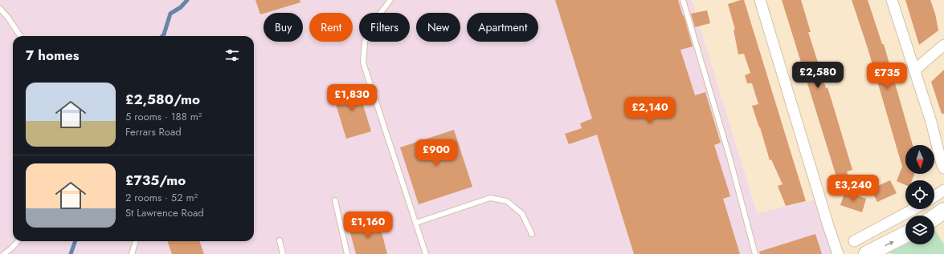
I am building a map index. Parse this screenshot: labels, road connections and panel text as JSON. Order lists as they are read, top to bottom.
{
  "north": "bottom",
  "page": {
    "chip": [
      "Buy",
      "Rent",
      "Filters",
      "New",
      "Apartment"
    ],
    "heading": "7 homes",
    "price": [
      "£2,580",
      "£735",
      "£1,830",
      "£2,140",
      "£900",
      "£3,240",
      "£1,160"
    ],
    "list": [
      {
        "name": "£2,580/mo",
        "note": "5 rooms · 188 m² · Ferrars Road"
      },
      {
        "name": "£735/mo",
        "note": "2 rooms · 52 m² · St Lawrence Road"
      }
    ]
  }
}
